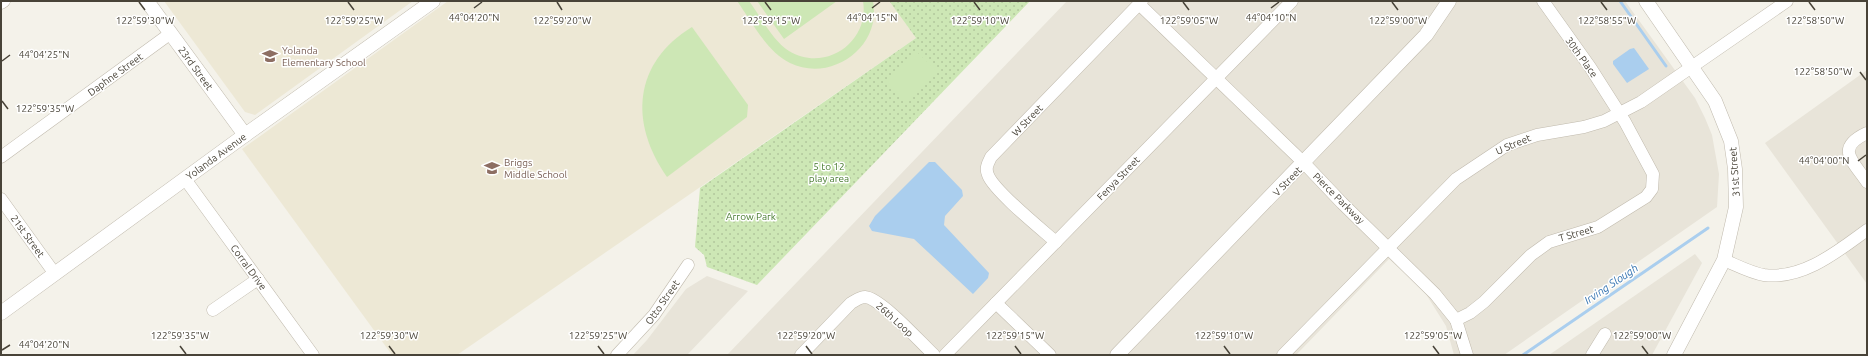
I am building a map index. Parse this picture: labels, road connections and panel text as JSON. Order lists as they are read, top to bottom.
{
  "streets": {
    "street": [
      "30th Place",
      "23rd Street",
      "Daphne Street",
      "W Street",
      "U Street",
      "Yolanda Avenue",
      "31st Street",
      "Fenya Street",
      "V Street",
      "Pierce Parkway",
      "T Street",
      "21st Street",
      "Corral Drive",
      "Otto Street",
      "26th Loop"
    ]
  },
  "crossings": [
    ["30th Place", "U Street"],
    ["30th Place", "T Street"],
    ["23rd Street", "Daphne Street"],
    ["23rd Street", "Yolanda Avenue"],
    ["W Street", "Fenya Street"],
    ["W Street", "Pierce Parkway"],
    ["U Street", "31st Street"],
    ["U Street", "Pierce Parkway"],
    ["U Street", "T Street"],
    ["Yolanda Avenue", "21st Street"],
    ["Yolanda Avenue", "Corral Drive"],
    ["Fenya Street", "Pierce Parkway"],
    ["V Street", "Pierce Parkway"],
    ["Pierce Parkway", "T Street"]
  ],
  "water": ["Irving Slough"],
  "parks": ["5 to 12 play area", "Arrow Park"],
  "places": {
    "school or university": ["Yolanda Elementary School", "Briggs Middle School"]
  },
  "coordinates": [
    "44°04'20\"N",
    "44°04'15\"N",
    "44°04'10\"N",
    "122°59'30\"W",
    "122°59'25\"W",
    "122°59'20\"W",
    "122°59'15\"W",
    "122°59'10\"W",
    "122°59'05\"W",
    "122°59'00\"W",
    "122°58'55\"W",
    "122°58'50\"W",
    "44°04'25\"N",
    "122°59'35\"W",
    "44°04'00\"N"
  ]
}
